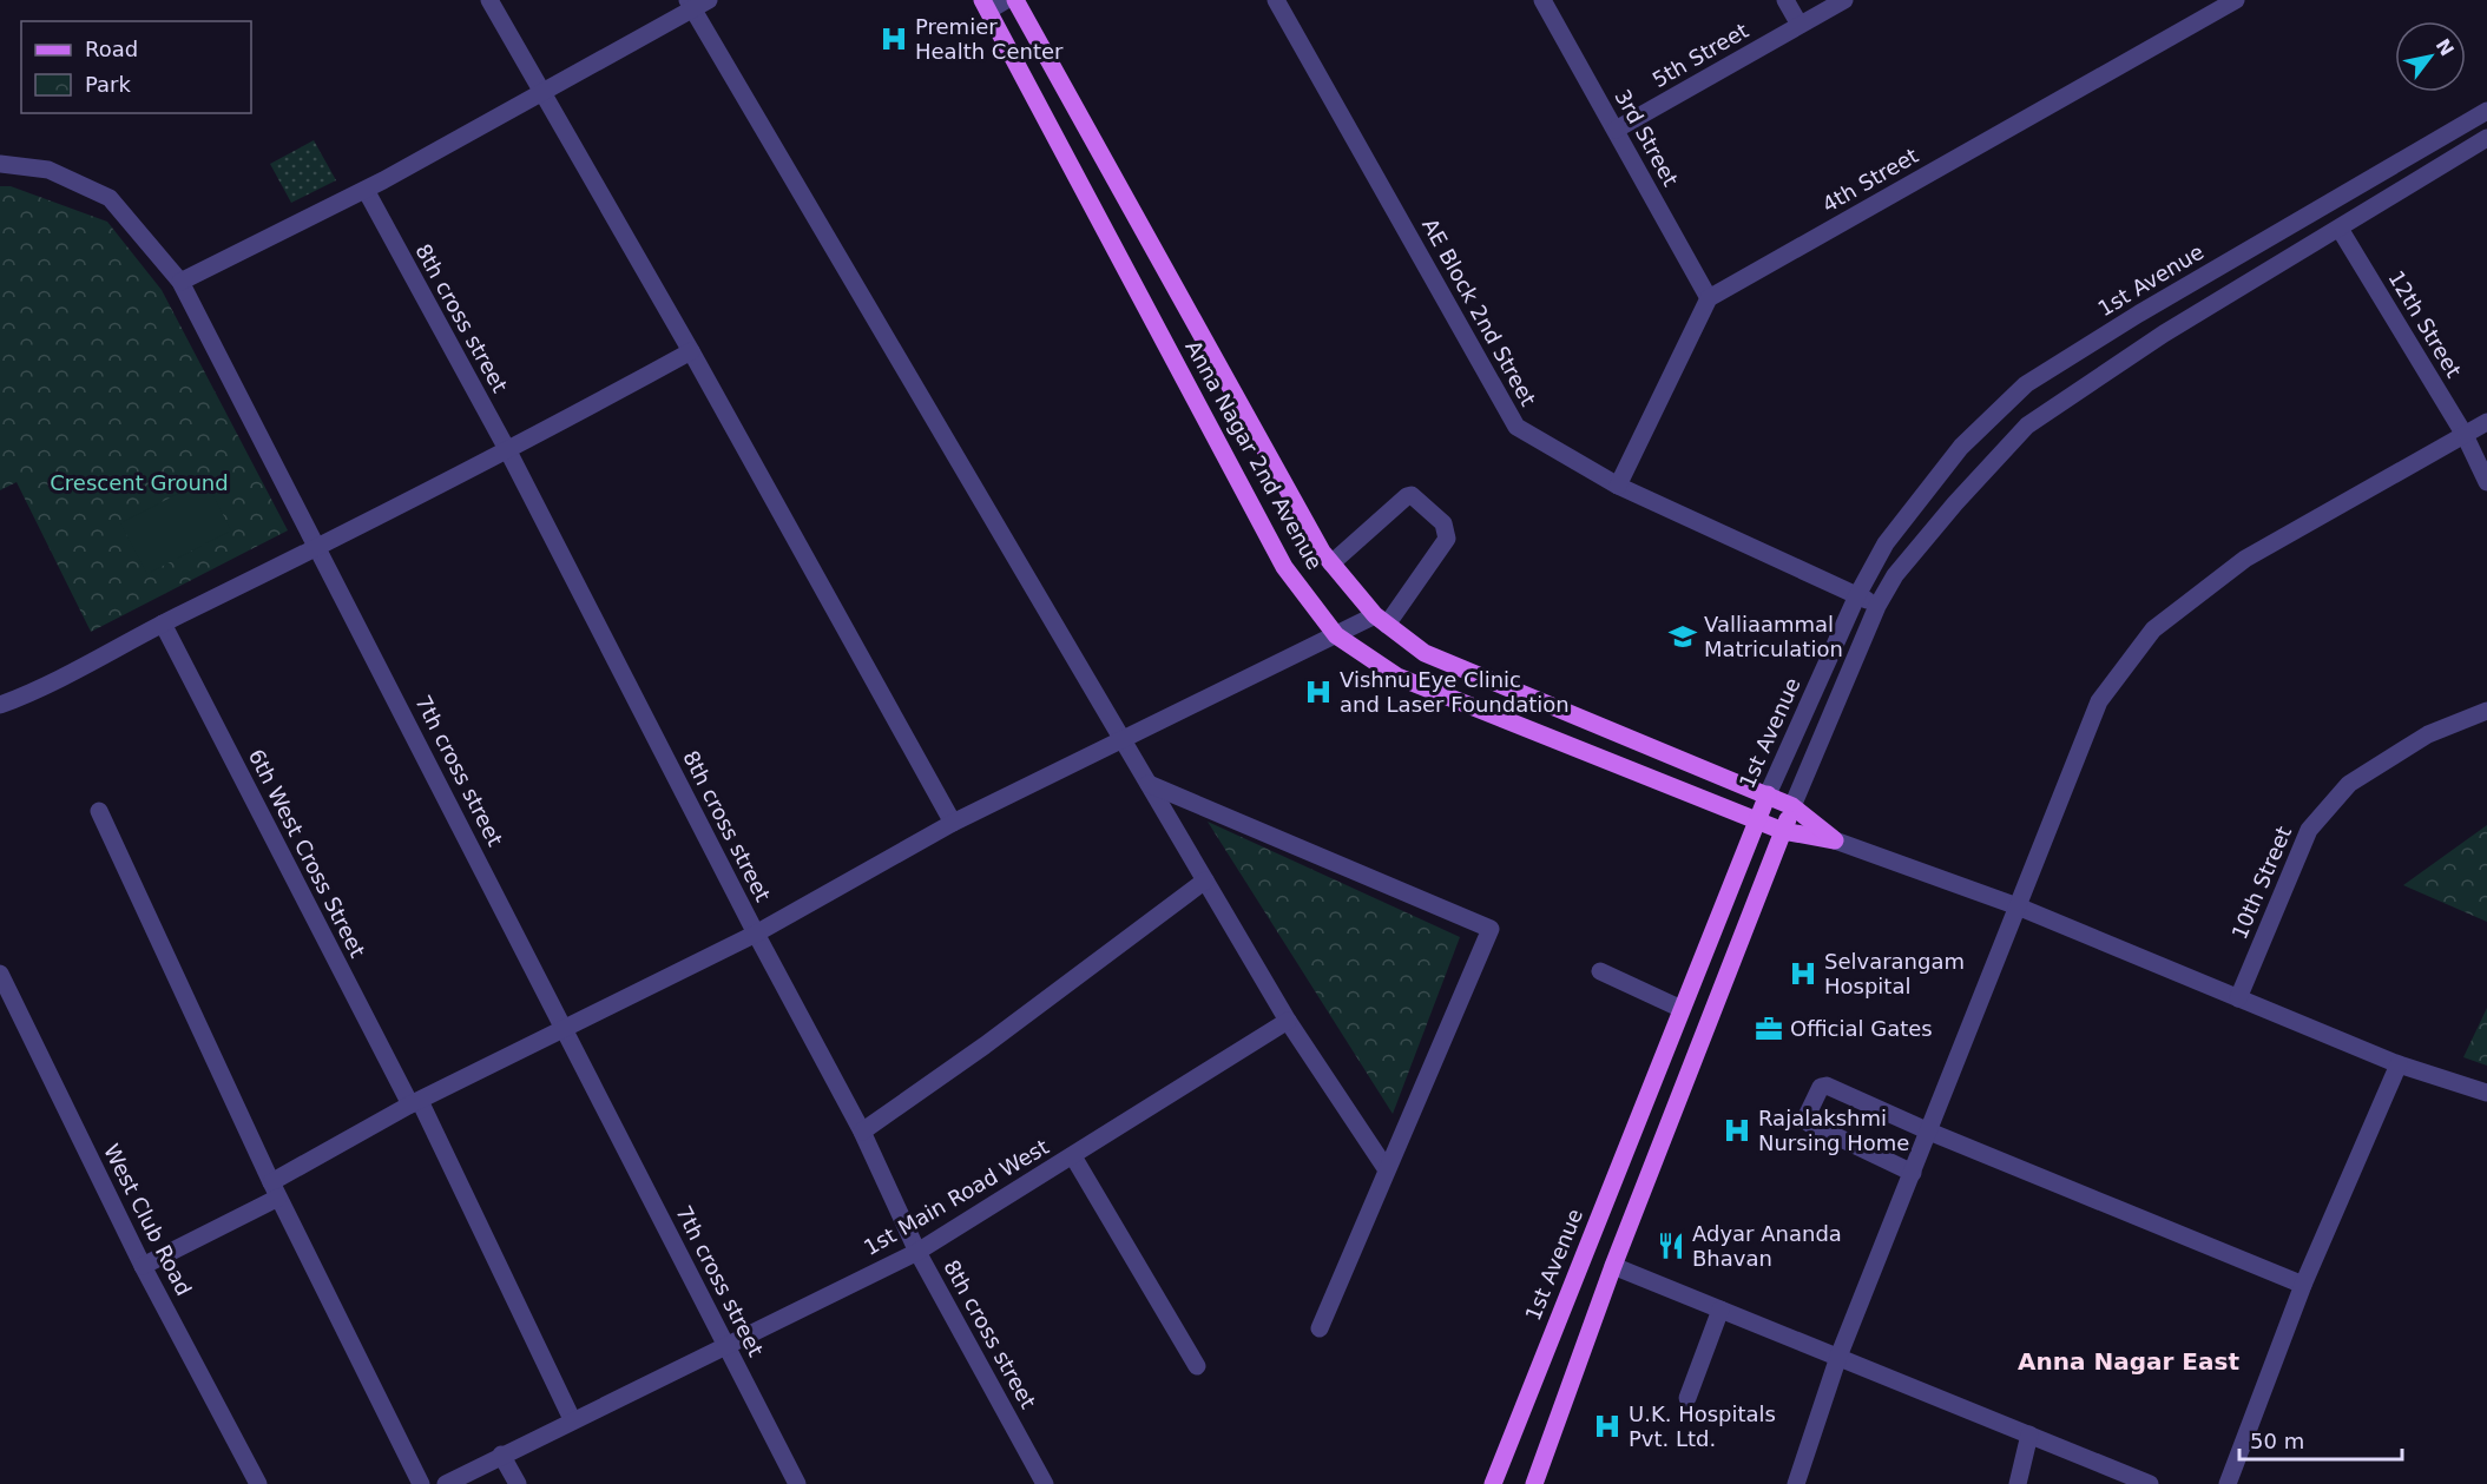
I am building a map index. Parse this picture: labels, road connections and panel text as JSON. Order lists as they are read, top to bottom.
{
  "streets": {
    "main road": ["1st Avenue", "Anna Nagar 2nd Avenue"],
    "street": [
      "5th Street",
      "3rd Street",
      "4th Street",
      "AE Block 2nd Street",
      "8th cross street",
      "12th Street",
      "7th cross street",
      "6th West Cross Street",
      "10th Street",
      "1st Main Road West",
      "West Club Road"
    ]
  },
  "crossings": [
    ["5th Street", "3rd Street"],
    ["3rd Street", "4th Street"],
    ["1st Avenue", "AE Block 2nd Street"],
    ["1st Avenue", "Anna Nagar 2nd Avenue"],
    ["8th cross street", "1st Main Road West"],
    ["7th cross street", "1st Main Road West"],
    ["6th West Cross Street", "1st Main Road West"]
  ],
  "districts": ["Anna Nagar East"],
  "parks": ["Crescent Ground"],
  "places": {
    "hospital": [
      "Premier Health Center",
      "Vishnu Eye Clinic and Laser Foundation",
      "Selvarangam Hospital",
      "Rajalakshmi Nursing Home",
      "U.K. Hospitals Pvt. Ltd."
    ],
    "school or university": ["Valliaammal Matriculation"],
    "office": ["Official Gates"],
    "restaurant": ["Adyar Ananda Bhavan"]
  },
  "legend": ["Road", "Park"],
  "scale_bar": "50 m",
  "north": "top right"
}
